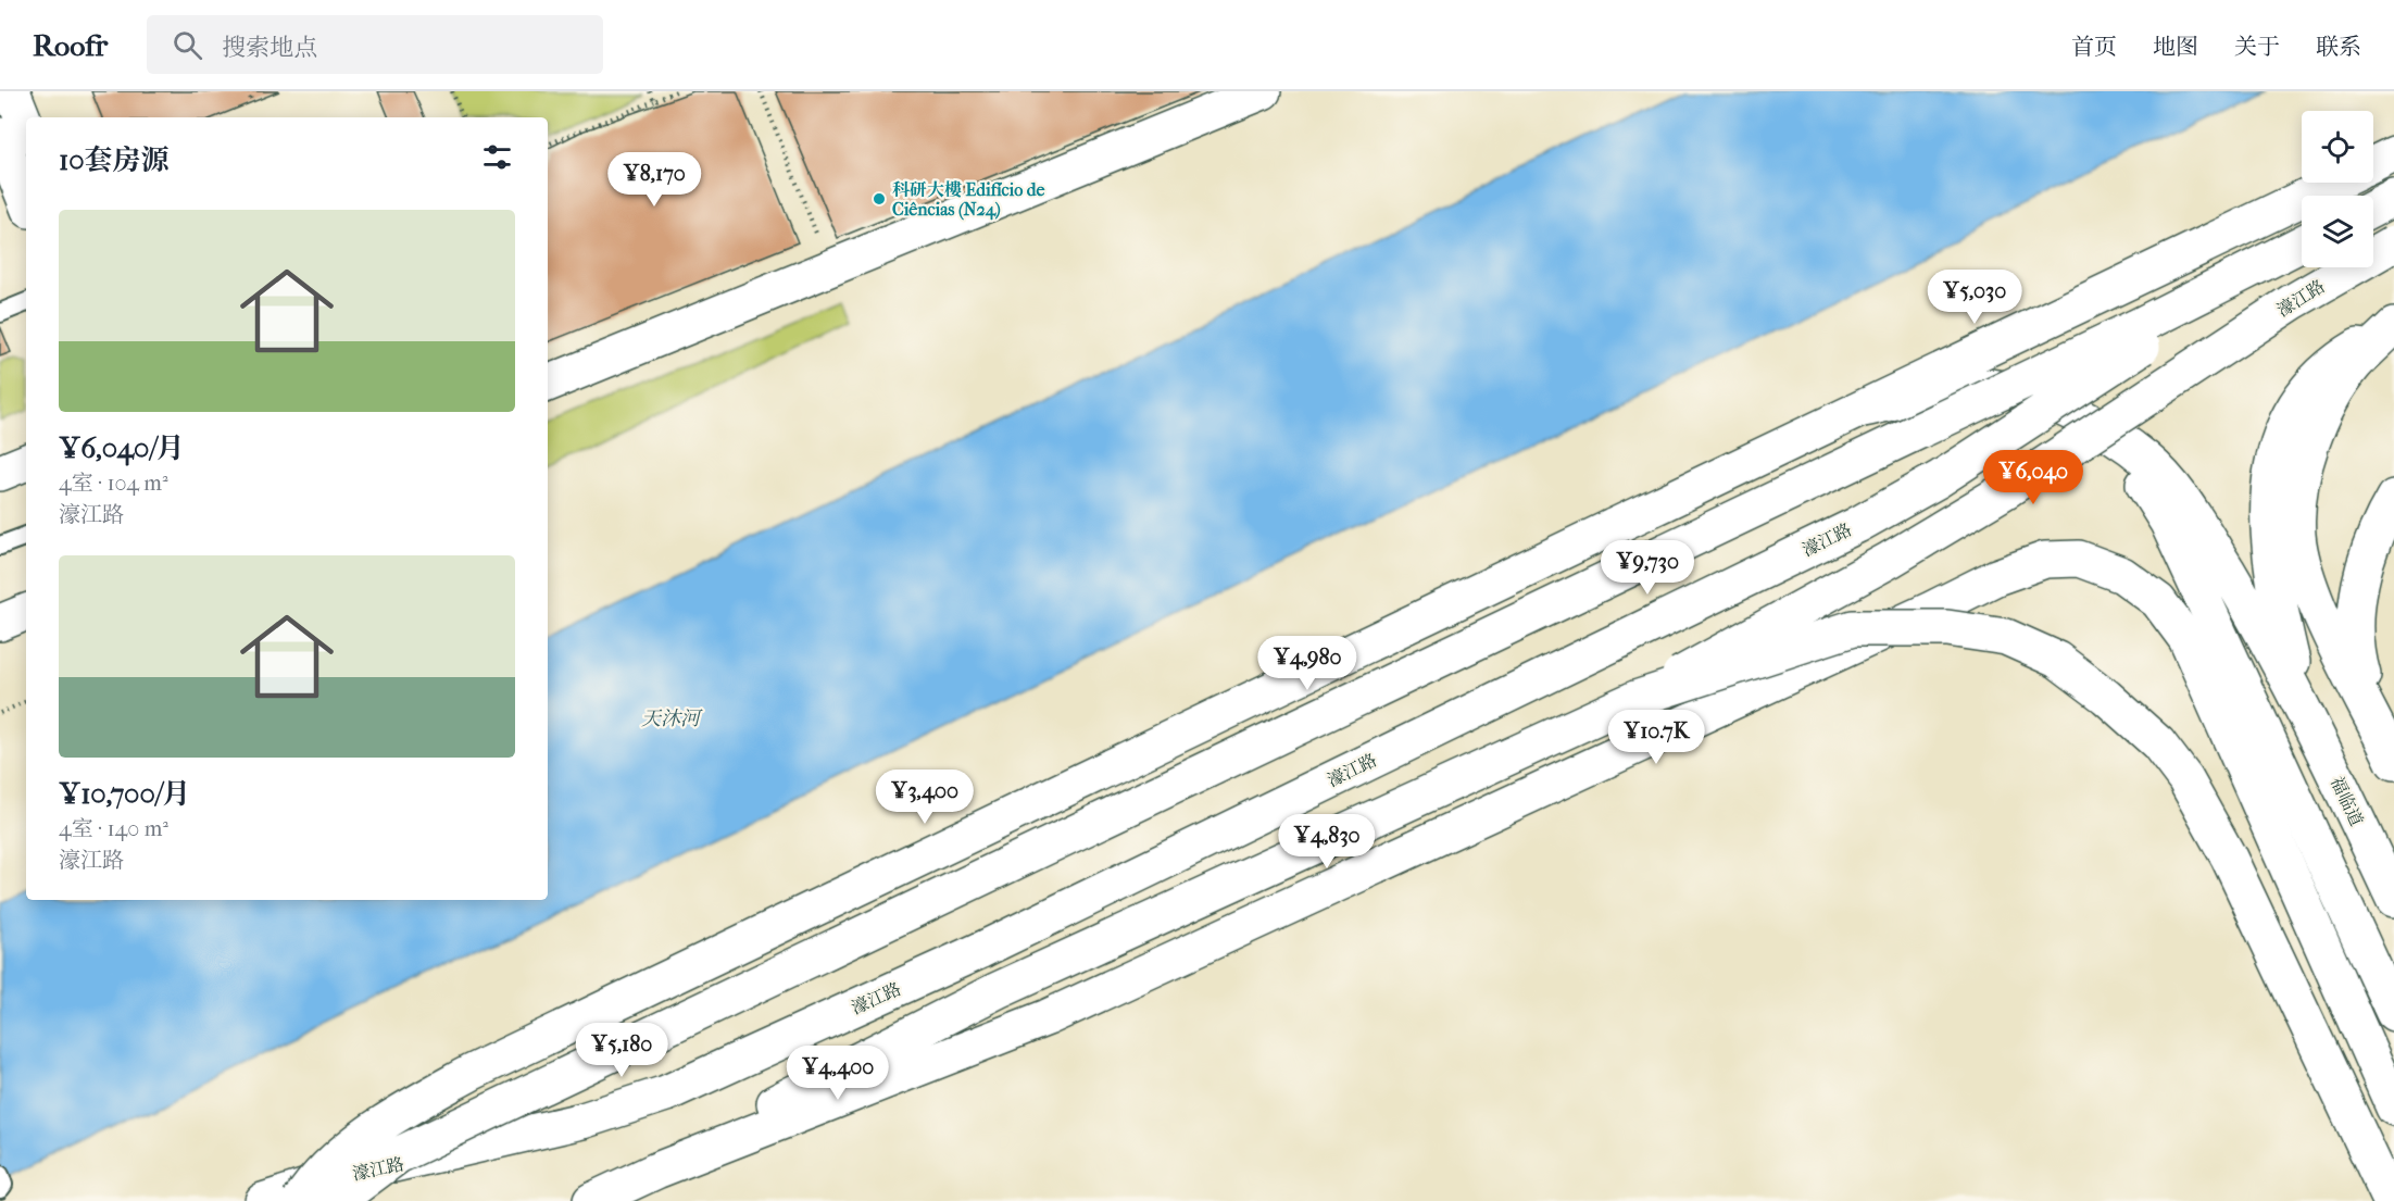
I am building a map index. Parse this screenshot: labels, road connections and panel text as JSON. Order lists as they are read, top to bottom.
{
  "streets": {
    "main road": ["濠江路", "福临道"]
  },
  "water": ["天沐河"],
  "places": ["科研大樓 Edifício de Ciências (N24)"],
  "page": {
    "header": "Roofr",
    "search": "搜索地点",
    "nav": [
      "首页",
      "地图",
      "关于",
      "联系"
    ],
    "heading": "10套房源",
    "price": [
      "¥8,170",
      "¥5,030",
      "¥6,040",
      "¥9,730",
      "¥4,980",
      "¥10.7K",
      "¥3,400",
      "¥4,830",
      "¥5,180",
      "¥4,400"
    ],
    "list": [
      {
        "name": "¥6,040/月",
        "note": "4室 · 104 m² · 濠江路"
      },
      {
        "name": "¥10,700/月",
        "note": "4室 · 140 m² · 濠江路"
      }
    ]
  }
}
